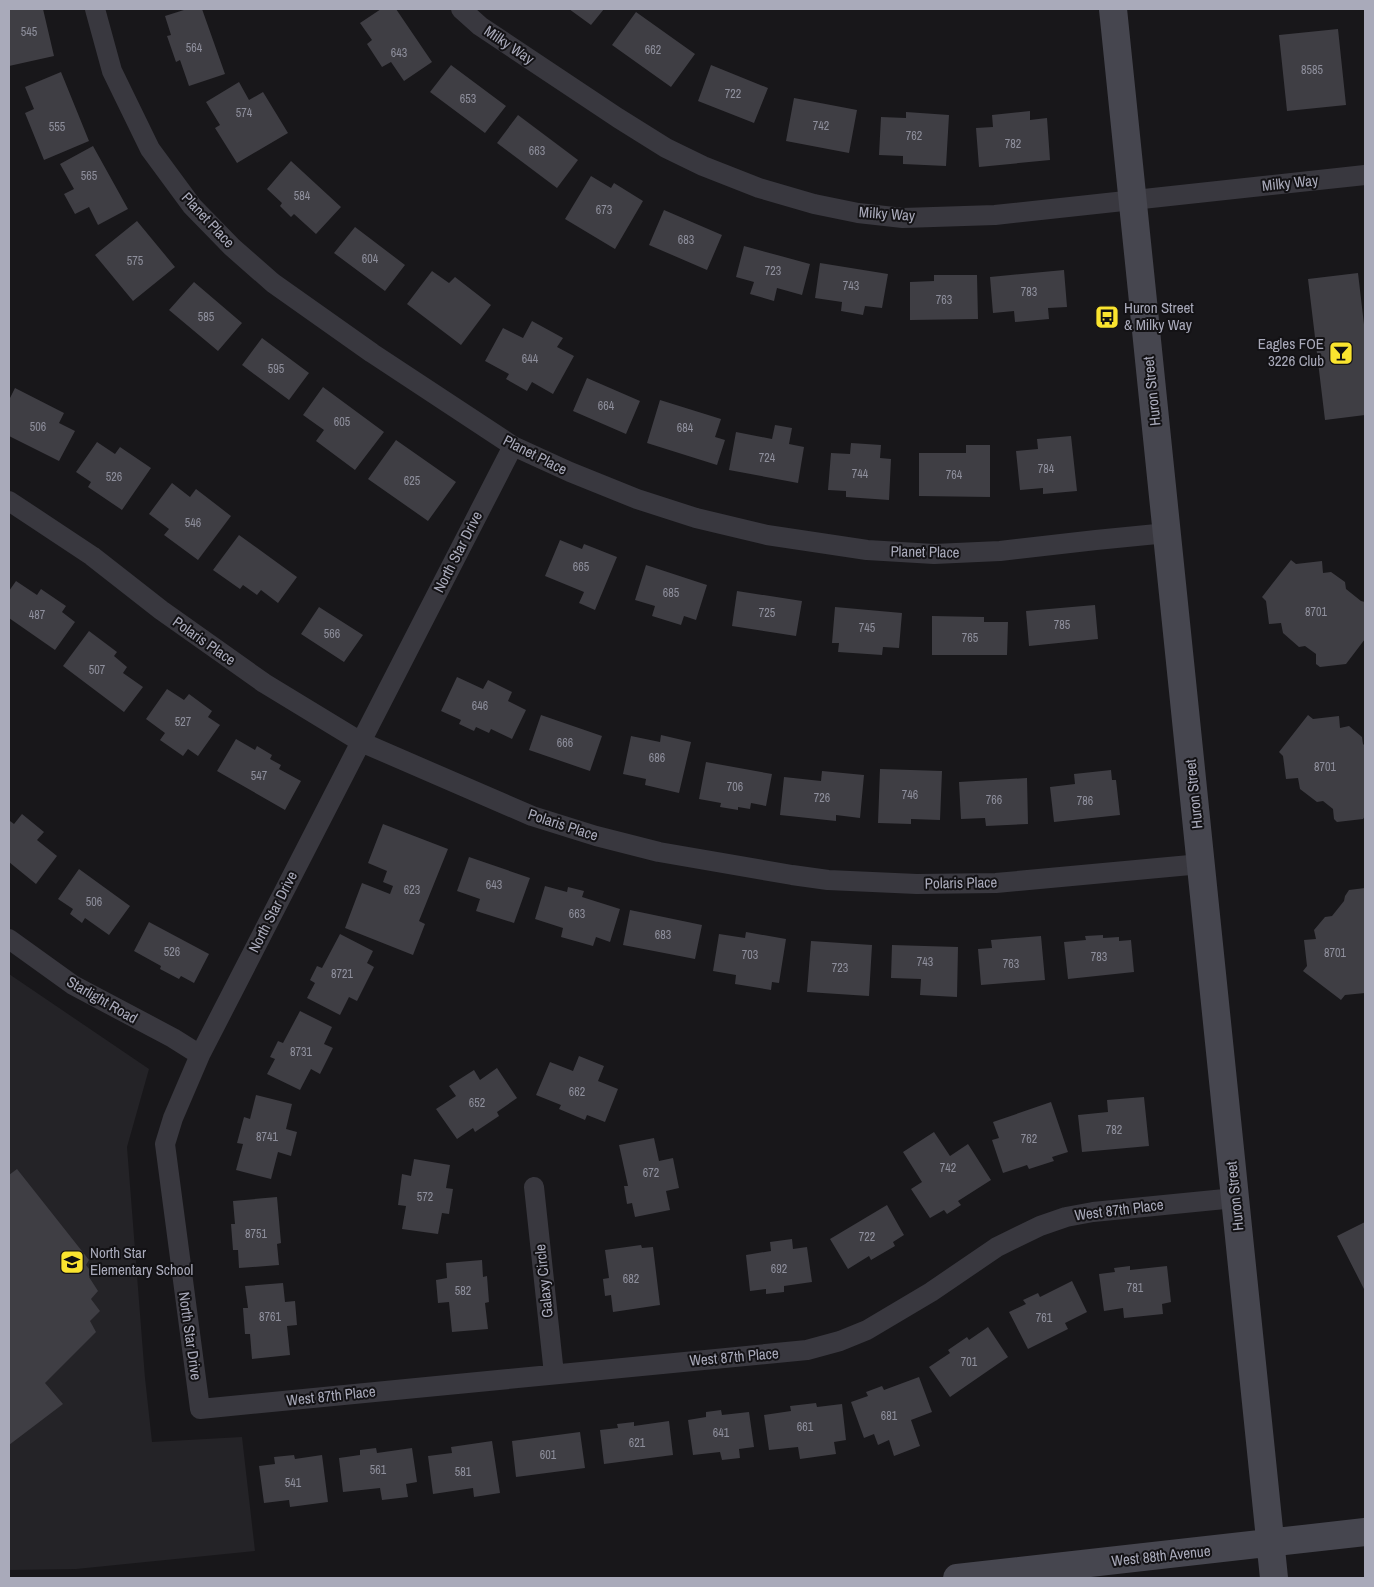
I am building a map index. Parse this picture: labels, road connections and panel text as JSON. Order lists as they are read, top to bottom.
{
  "streets": {
    "main road": ["Huron Street", "West 88th Avenue"],
    "street": [
      "Milky Way",
      "Planet Place",
      "North Star Drive",
      "Polaris Place",
      "Starlight Road",
      "West 87th Place",
      "Galaxy Circle"
    ]
  },
  "crossings": [
    ["Milky Way", "Huron Street"],
    ["Planet Place", "Huron Street"],
    ["Planet Place", "North Star Drive"],
    ["Huron Street", "Polaris Place"],
    ["Huron Street", "West 87th Place"],
    ["Huron Street", "West 88th Avenue"],
    ["North Star Drive", "Polaris Place"],
    ["North Star Drive", "Starlight Road"],
    ["North Star Drive", "West 87th Place"],
    ["West 87th Place", "Galaxy Circle"]
  ],
  "places": {
    "bus stop": ["Huron Street & Milky Way"],
    "bar": ["Eagles FOE 3226 Club"],
    "school or university": ["North Star Elementary School"]
  },
  "house_numbers": [
    "545",
    "564",
    "662",
    "643",
    "8585",
    "722",
    "653",
    "574",
    "742",
    "555",
    "762",
    "782",
    "663",
    "565",
    "584",
    "673",
    "683",
    "604",
    "575",
    "723",
    "743",
    "783",
    "763",
    "585",
    "644",
    "595",
    "664",
    "605",
    "506",
    "684",
    "724",
    "784",
    "744",
    "764",
    "526",
    "625",
    "546",
    "665",
    "685",
    "8701",
    "725",
    "487",
    "785",
    "745",
    "566",
    "765",
    "507",
    "646",
    "527",
    "666",
    "686",
    "8701",
    "547",
    "706",
    "746",
    "726",
    "766",
    "786",
    "643",
    "623",
    "506",
    "663",
    "683",
    "526",
    "8701",
    "703",
    "783",
    "743",
    "763",
    "723",
    "8721",
    "8731",
    "662",
    "652",
    "782",
    "8741",
    "762",
    "742",
    "672",
    "572",
    "8751",
    "722",
    "692",
    "682",
    "781",
    "582",
    "8761",
    "761",
    "701",
    "681",
    "661",
    "641",
    "621",
    "601",
    "561",
    "581",
    "541"
  ]
}
